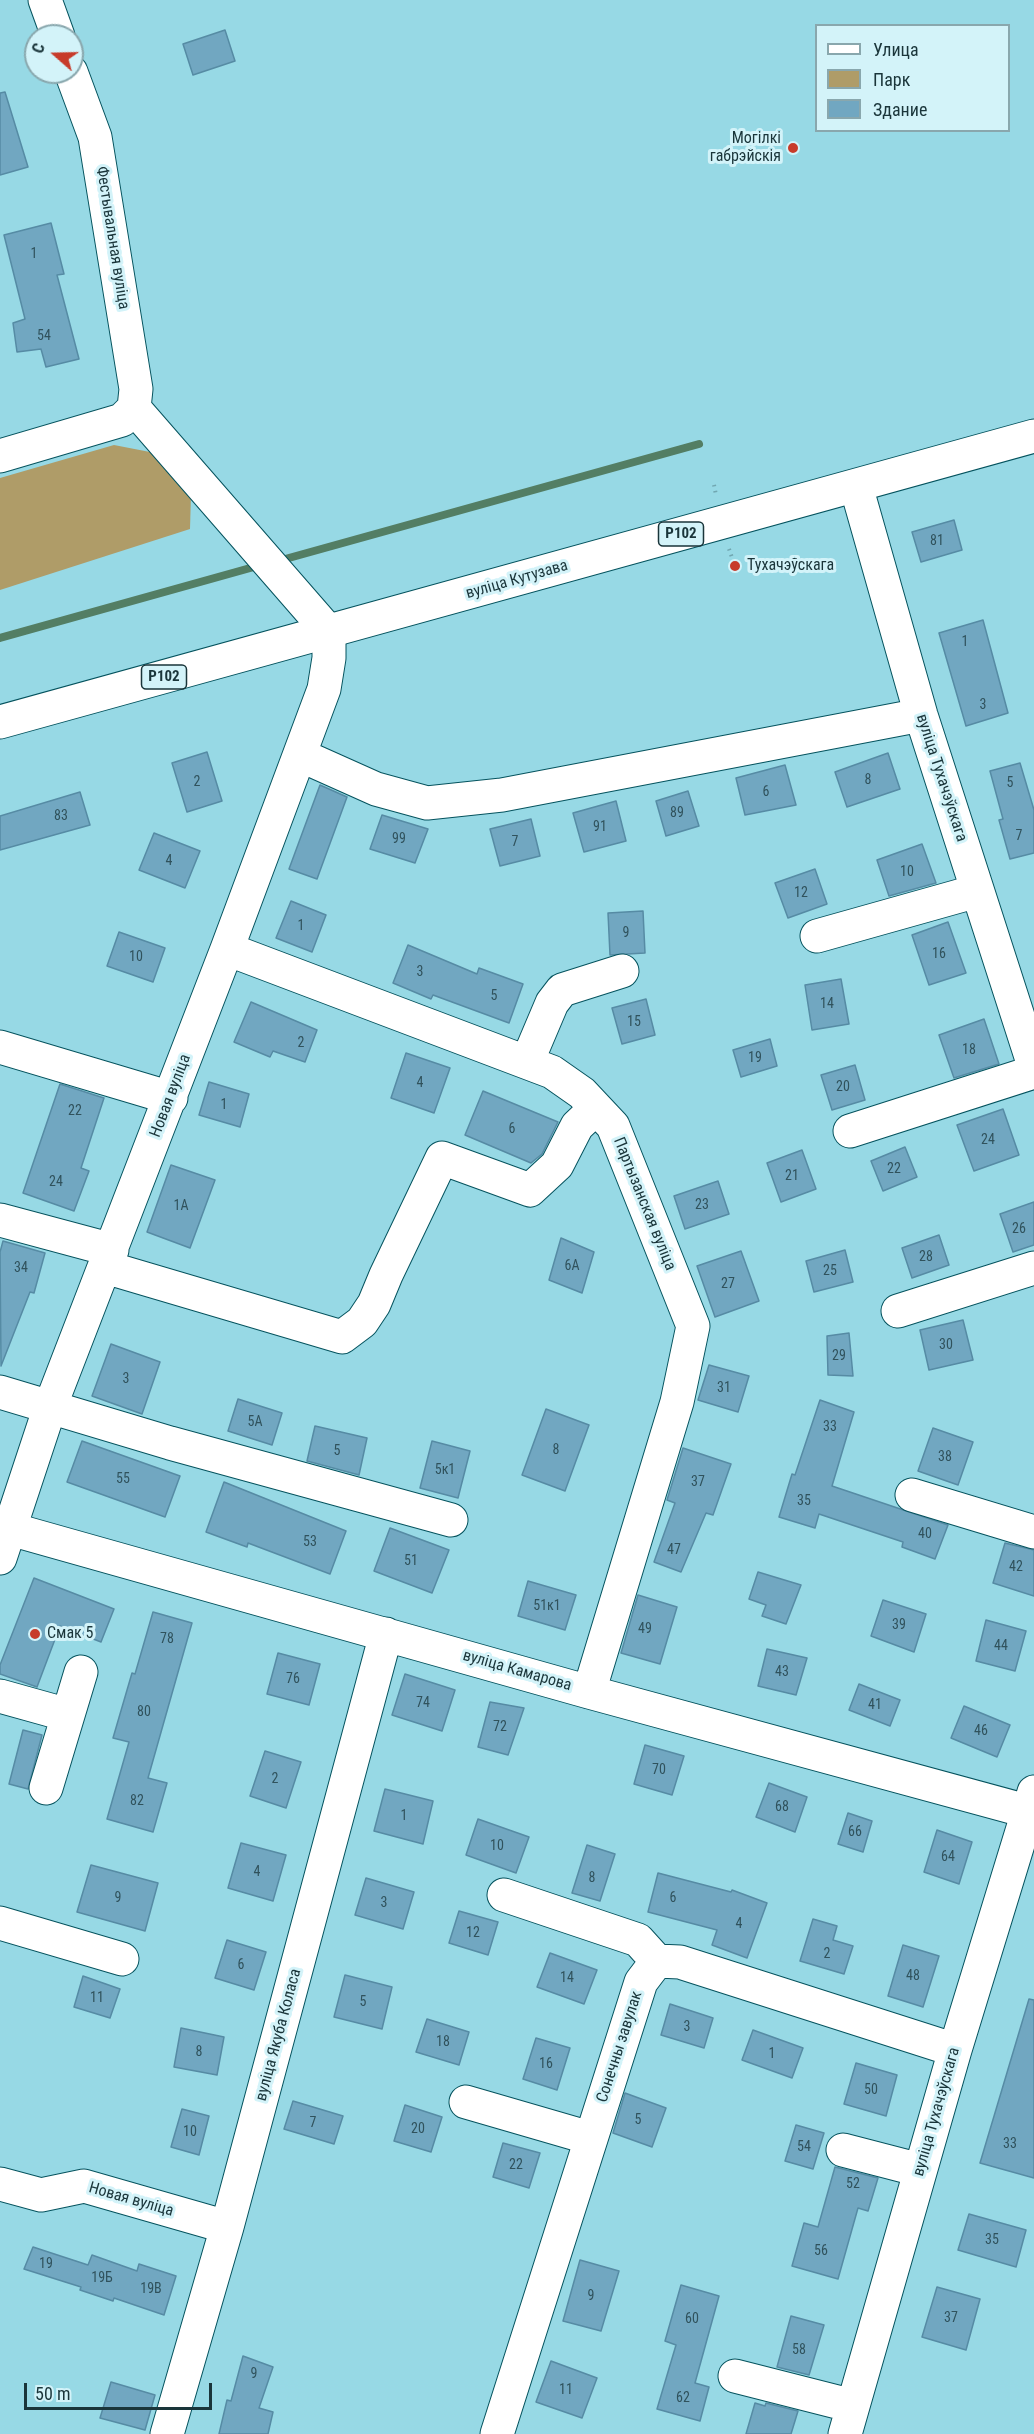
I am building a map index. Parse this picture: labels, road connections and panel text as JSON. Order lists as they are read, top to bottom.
{
  "streets": {
    "street": [
      "Фестывальная вуліца",
      "Р102",
      "вуліца Кутузава",
      "вуліца Тухачэўскага",
      "Новая вуліца",
      "Партызанская вуліца",
      "вуліца Камарова",
      "вуліца Якуба Коласа",
      "Сонечны завулак"
    ]
  },
  "crossings": [
    ["вуліца Кутузава", "вуліца Тухачэўскага"],
    ["вуліца Кутузава", "Новая вуліца"],
    ["вуліца Тухачэўскага", "вуліца Камарова"],
    ["Новая вуліца", "Партызанская вуліца"],
    ["Новая вуліца", "вуліца Камарова"],
    ["Новая вуліца", "вуліца Якуба Коласа"],
    ["Партызанская вуліца", "вуліца Камарова"],
    ["вуліца Камарова", "вуліца Якуба Коласа"]
  ],
  "places": ["Могілкі габрэйскія", "Тухачэўскага", "Смак 5"],
  "house_numbers": [
    "1",
    "54",
    "81",
    "1",
    "3",
    "8",
    "2",
    "5",
    "6",
    "89",
    "83",
    "91",
    "7",
    "99",
    "7",
    "4",
    "10",
    "12",
    "1",
    "9",
    "16",
    "10",
    "3",
    "5",
    "14",
    "15",
    "2",
    "18",
    "19",
    "4",
    "20",
    "1",
    "22",
    "6",
    "24",
    "22",
    "21",
    "24",
    "23",
    "1А",
    "26",
    "28",
    "6А",
    "34",
    "25",
    "27",
    "30",
    "29",
    "3",
    "31",
    "5А",
    "33",
    "8",
    "5",
    "38",
    "5к1",
    "55",
    "37",
    "35",
    "40",
    "53",
    "47",
    "51",
    "42",
    "51к1",
    "39",
    "49",
    "78",
    "44",
    "43",
    "76",
    "74",
    "41",
    "80",
    "72",
    "46",
    "70",
    "2",
    "82",
    "68",
    "1",
    "66",
    "10",
    "64",
    "4",
    "8",
    "9",
    "6",
    "3",
    "4",
    "12",
    "2",
    "6",
    "48",
    "14",
    "11",
    "5",
    "3",
    "18",
    "8",
    "1",
    "16",
    "50",
    "5",
    "7",
    "20",
    "10",
    "33",
    "54",
    "22",
    "52",
    "35",
    "56",
    "19",
    "19Б",
    "19В",
    "9",
    "37",
    "60",
    "58",
    "9",
    "11",
    "62"
  ],
  "legend": ["Улица", "Парк", "Здание"],
  "scale_bar": "50 m",
  "north": "left"
}
